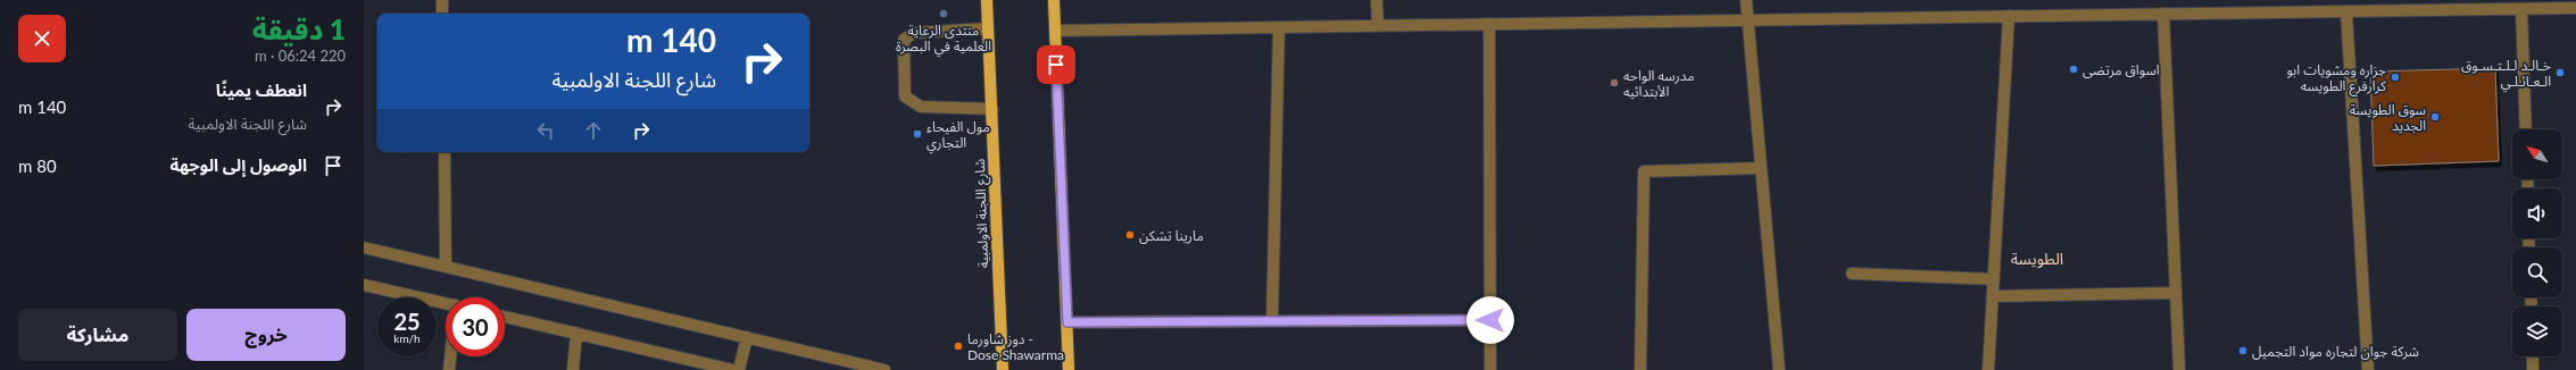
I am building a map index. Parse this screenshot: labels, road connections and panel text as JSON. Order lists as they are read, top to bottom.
{
  "streets": {
    "main road": ["شارع اللجنة الاولمبية"]
  },
  "districts": ["الطويسة"],
  "places": [
    "منتدى الرعاية العلمية في البصرة",
    "اسواق مرتضى",
    "خـالـد لـلـتـسـوق الـعـائـلـي",
    "جزاره ومشويات ابو كرارفرع الطويسه",
    "مدرسه الواحه الأبتدائيه",
    "سوق الطويسة الجديد",
    "مول الفيحاء التجاري",
    "مارينا تشكن",
    "دوز شاورما - Dose Shawarma",
    "شركة جوان لتجاره مواد التجميل"
  ],
  "north": "top left",
  "page": {
    "heading": ["1 دقيقة", "220 m · 06:24"],
    "turn": ["140 m", "شارع اللجنة الاولمبية"],
    "list": [
      {
        "name": "انعطف يمينًا",
        "note": "شارع اللجنة الاولمبية",
        "value": "140 m"
      },
      {
        "name": "الوصول إلى الوجهة",
        "value": "80 m"
      }
    ],
    "speed": "25 km/h",
    "limit": "30",
    "buttons": ["خروج", "مشاركة"]
  }
}
